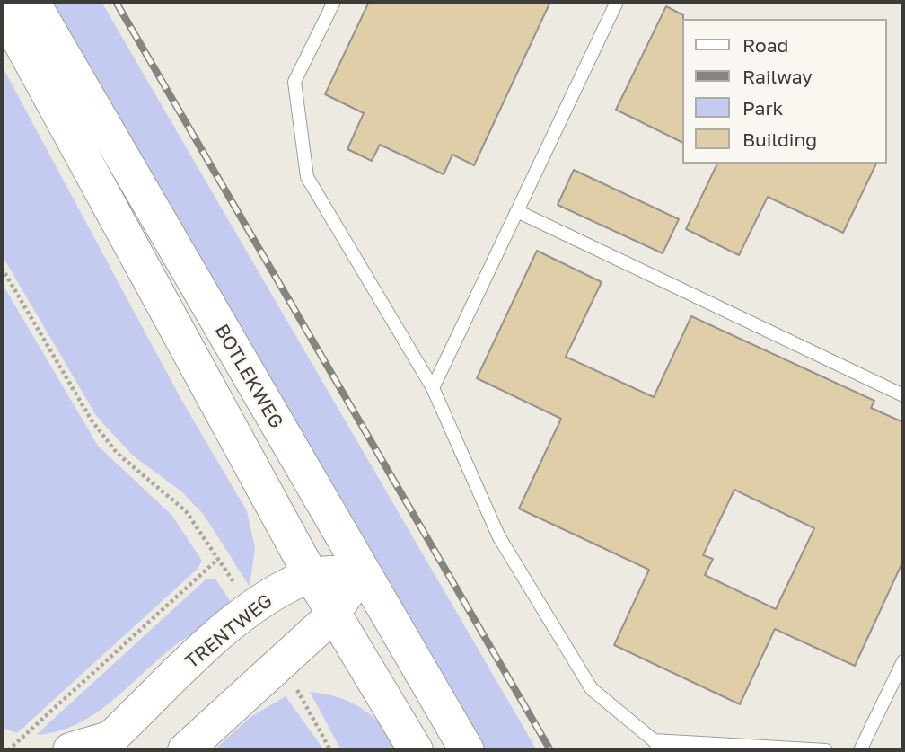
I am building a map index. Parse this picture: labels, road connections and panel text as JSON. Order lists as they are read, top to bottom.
{
  "streets": {
    "main road": ["BOTLEKWEG", "TRENTWEG"]
  },
  "crossings": [
    ["BOTLEKWEG", "TRENTWEG"]
  ],
  "legend": [
    "Road",
    "Railway",
    "Park",
    "Building"
  ]
}
